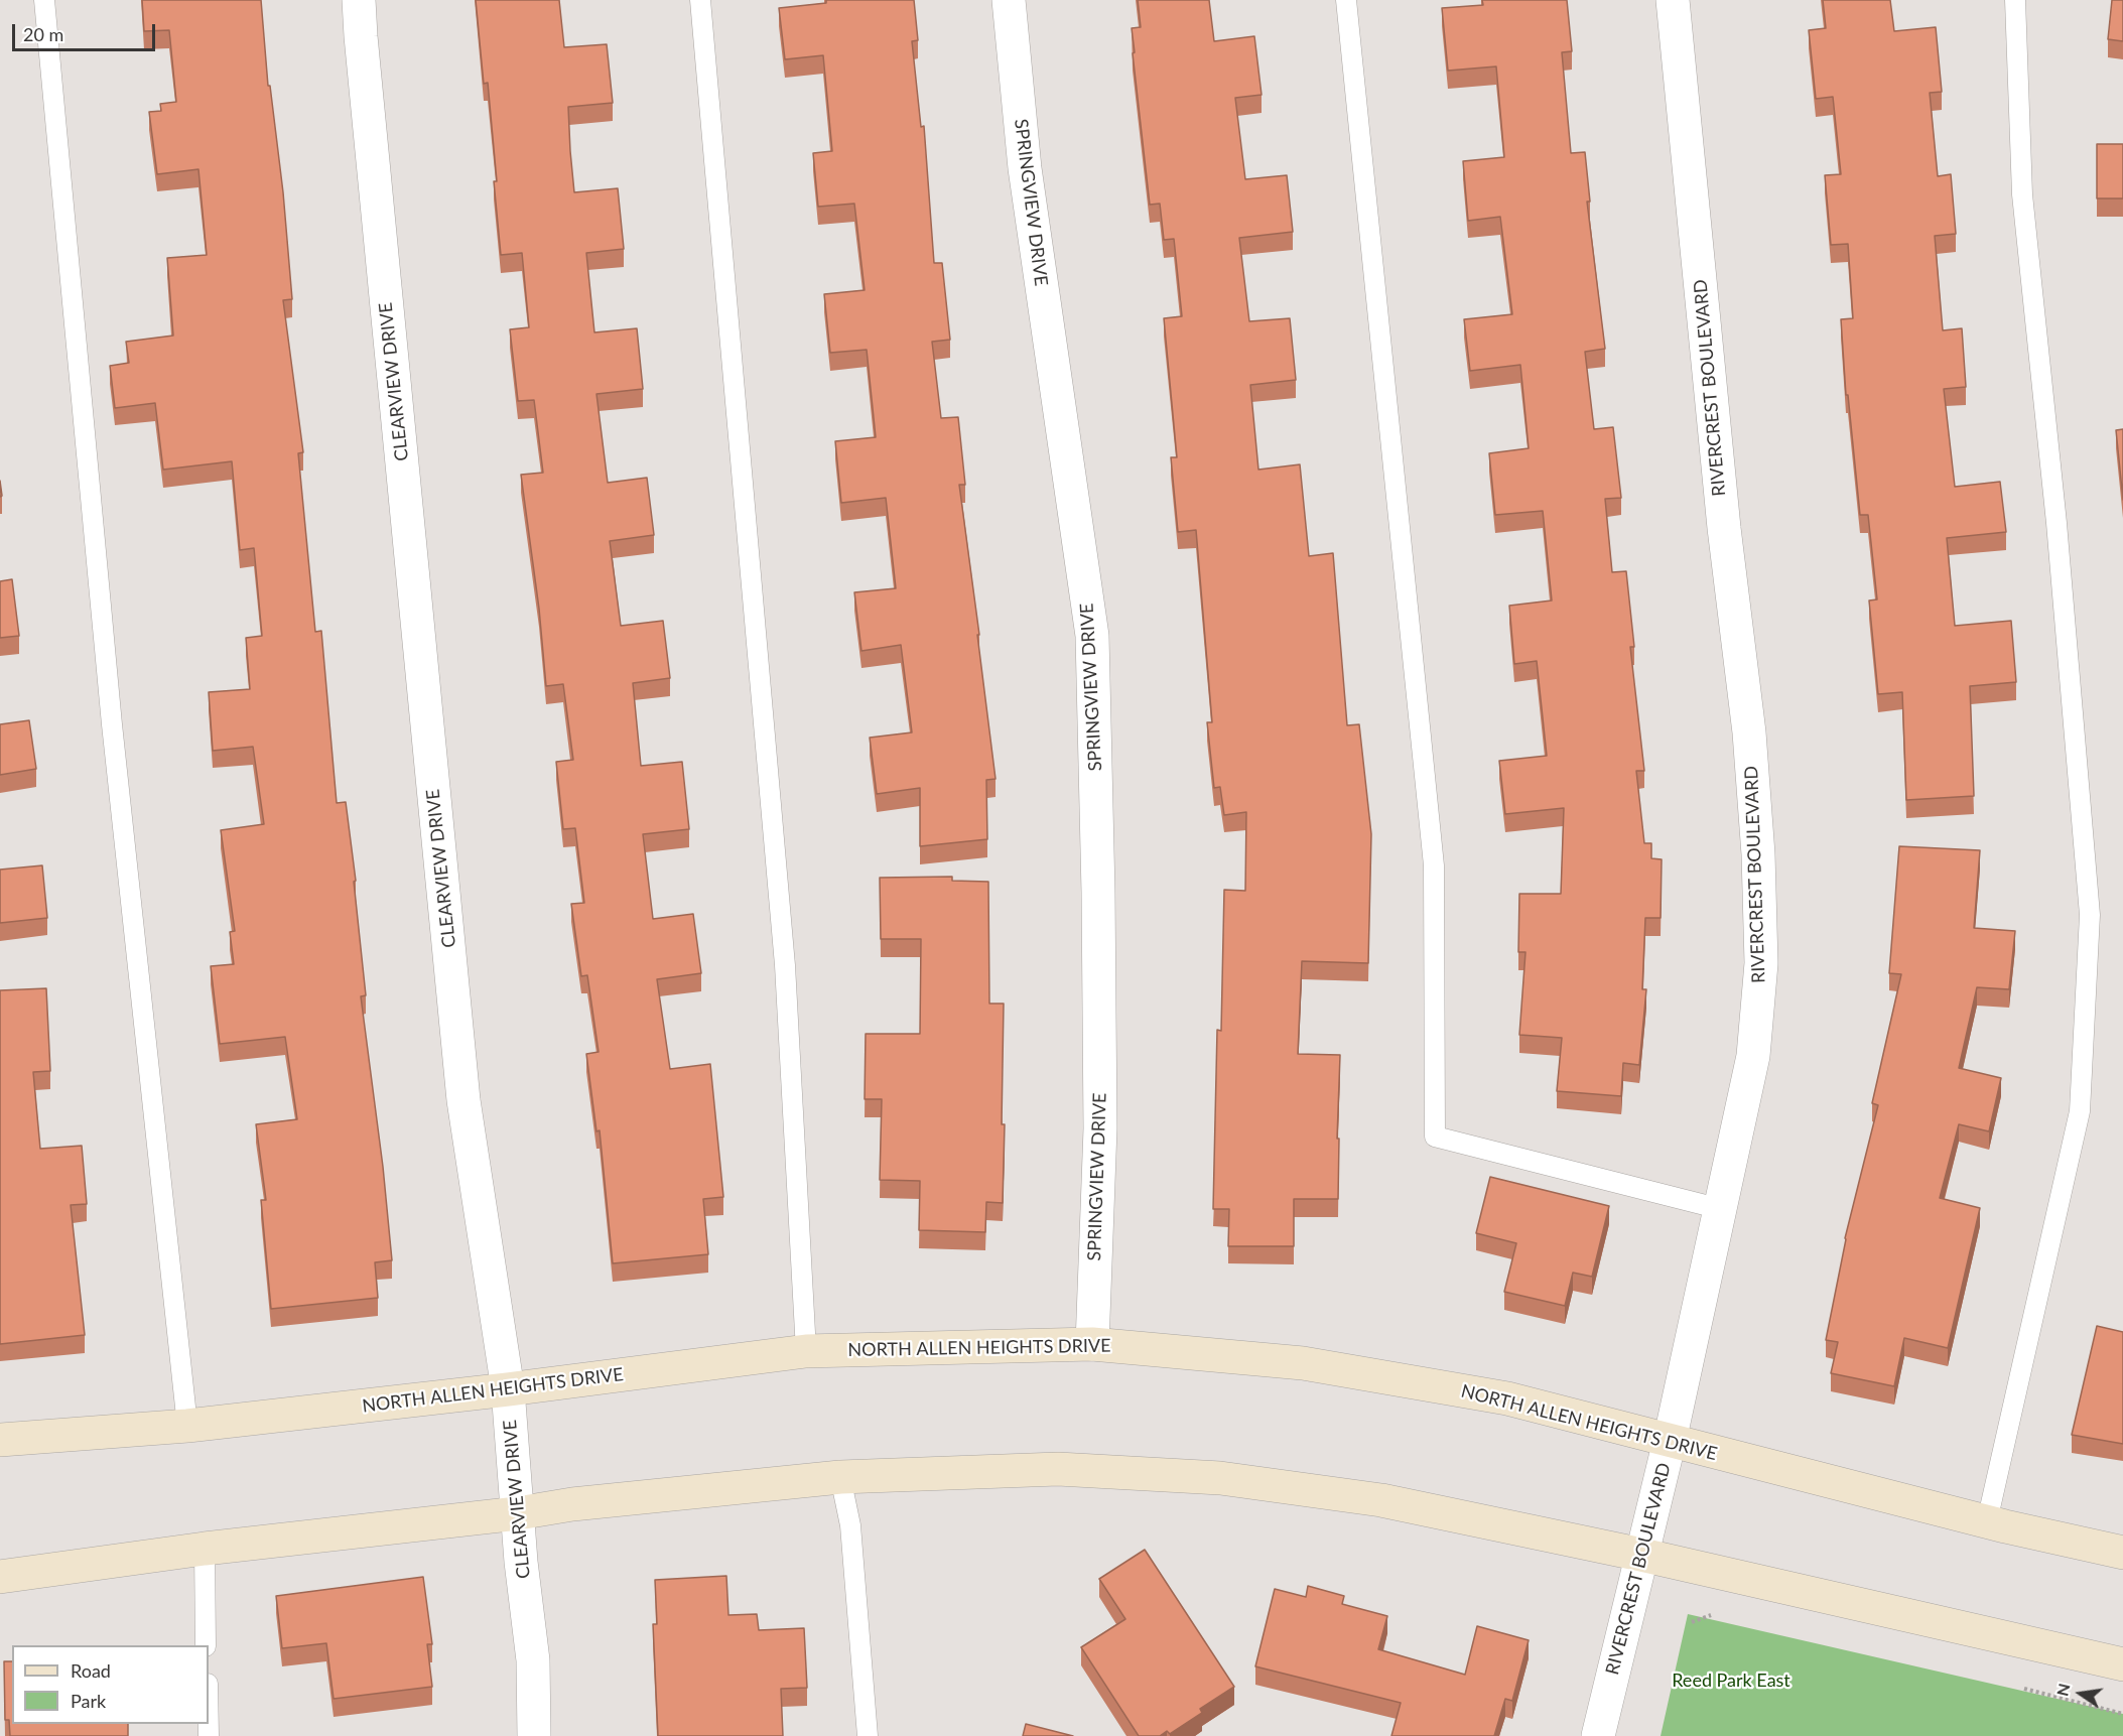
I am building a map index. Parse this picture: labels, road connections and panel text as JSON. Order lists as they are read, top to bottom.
{
  "streets": {
    "main road": ["NORTH ALLEN HEIGHTS DRIVE"],
    "street": ["SPRINGVIEW DRIVE", "CLEARVIEW DRIVE", "RIVERCREST BOULEVARD"]
  },
  "crossings": [
    ["SPRINGVIEW DRIVE", "NORTH ALLEN HEIGHTS DRIVE"],
    ["CLEARVIEW DRIVE", "NORTH ALLEN HEIGHTS DRIVE"],
    ["RIVERCREST BOULEVARD", "NORTH ALLEN HEIGHTS DRIVE"]
  ],
  "parks": ["Reed Park East"],
  "legend": ["Road", "Park"],
  "scale_bar": "20 m",
  "north": "left"
}
